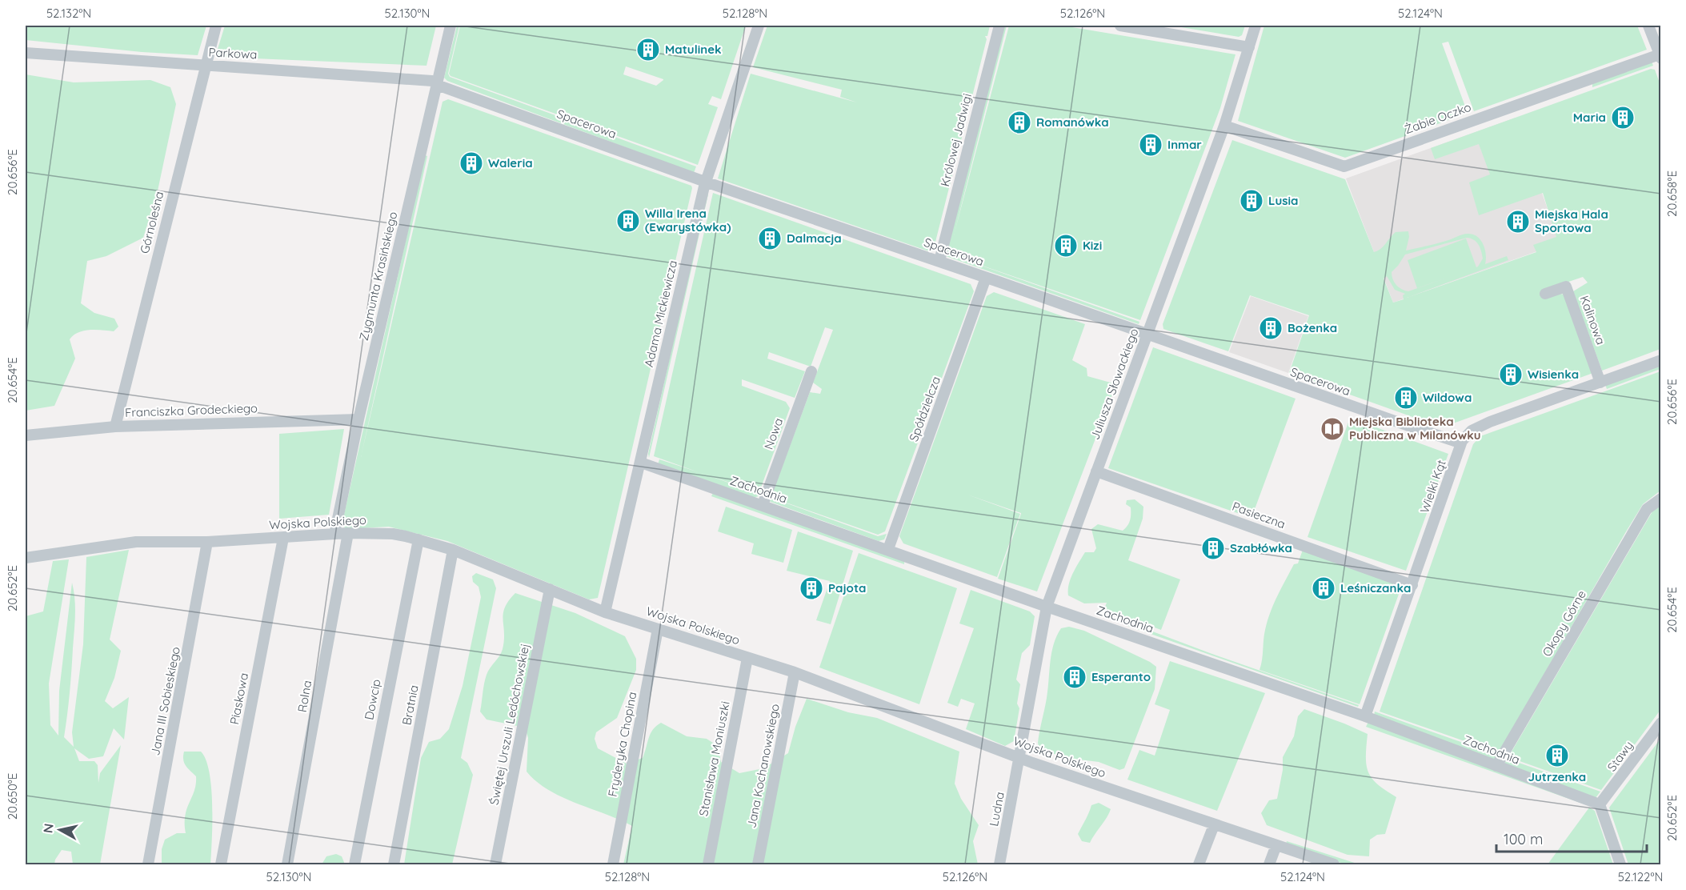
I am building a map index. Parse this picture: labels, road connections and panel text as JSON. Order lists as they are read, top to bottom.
{
  "streets": {
    "street": [
      "Parkowa",
      "Żabie Oczko",
      "Spacerowa",
      "Królowej Jadwigi",
      "Górnoleśna",
      "Zygmunta Krasińskiego",
      "Adama Mickiewicza",
      "Kalinowa",
      "Juliusza Słowackiego",
      "Spółdzielcza",
      "Franciszka Grodeckiego",
      "Nowa",
      "Wielki Kąt",
      "Zachodnia",
      "Pasieczna",
      "Wojska Polskiego",
      "Okopy Górne",
      "Rolna",
      "Piaskowa",
      "Dowcip",
      "Jana III Sobieskiego",
      "Bratnia",
      "Świętej Urszuli Ledóchowskiej",
      "Fryderyka Chopina",
      "Stawy",
      "Stanisława Moniuszki",
      "Jana Kochanowskiego",
      "Ludna"
    ]
  },
  "crossings": [
    ["Parkowa", "Spacerowa"],
    ["Parkowa", "Górnoleśna"],
    ["Parkowa", "Zygmunta Krasińskiego"],
    ["Żabie Oczko", "Juliusza Słowackiego"],
    ["Spacerowa", "Królowej Jadwigi"],
    ["Spacerowa", "Zygmunta Krasińskiego"],
    ["Spacerowa", "Adama Mickiewicza"],
    ["Spacerowa", "Juliusza Słowackiego"],
    ["Spacerowa", "Spółdzielcza"],
    ["Spacerowa", "Wielki Kąt"],
    ["Górnoleśna", "Franciszka Grodeckiego"],
    ["Zygmunta Krasińskiego", "Franciszka Grodeckiego"],
    ["Zygmunta Krasińskiego", "Wojska Polskiego"],
    ["Adama Mickiewicza", "Zachodnia"],
    ["Adama Mickiewicza", "Wojska Polskiego"],
    ["Kalinowa", "Wielki Kąt"],
    ["Juliusza Słowackiego", "Zachodnia"],
    ["Juliusza Słowackiego", "Pasieczna"],
    ["Juliusza Słowackiego", "Wojska Polskiego"],
    ["Juliusza Słowackiego", "Ludna"],
    ["Spółdzielcza", "Zachodnia"],
    ["Nowa", "Zachodnia"],
    ["Wielki Kąt", "Zachodnia"],
    ["Wielki Kąt", "Pasieczna"],
    ["Zachodnia", "Okopy Górne"],
    ["Zachodnia", "Stawy"],
    ["Wojska Polskiego", "Rolna"],
    ["Wojska Polskiego", "Piaskowa"],
    ["Wojska Polskiego", "Dowcip"],
    ["Wojska Polskiego", "Jana III Sobieskiego"],
    ["Wojska Polskiego", "Bratnia"],
    ["Wojska Polskiego", "Świętej Urszuli Ledóchowskiej"],
    ["Wojska Polskiego", "Fryderyka Chopina"],
    ["Wojska Polskiego", "Stanisława Moniuszki"],
    ["Wojska Polskiego", "Jana Kochanowskiego"],
    ["Wojska Polskiego", "Ludna"]
  ],
  "places": {
    "building": [
      "Matulinek",
      "Maria",
      "Romanówka",
      "Inmar",
      "Waleria",
      "Lusia",
      "Willa Irena (Ewarystówka)",
      "Miejska Hala Sportowa",
      "Dalmacja",
      "Kizi",
      "Bożenka",
      "Wisienka",
      "Wildowa",
      "Szabłówka",
      "Pajota",
      "Leśniczanka",
      "Esperanto",
      "Jutrzenka"
    ],
    "library": ["Miejska Biblioteka Publiczna w Milanówku"]
  },
  "scale_bar": "100 m",
  "north": "left",
  "coordinates": [
    "52.132°N",
    "52.130°N",
    "52.128°N",
    "52.126°N",
    "52.124°N",
    "20.656°E",
    "20.658°E",
    "20.654°E",
    "20.652°E",
    "20.650°E",
    "52.122°N"
  ]
}
